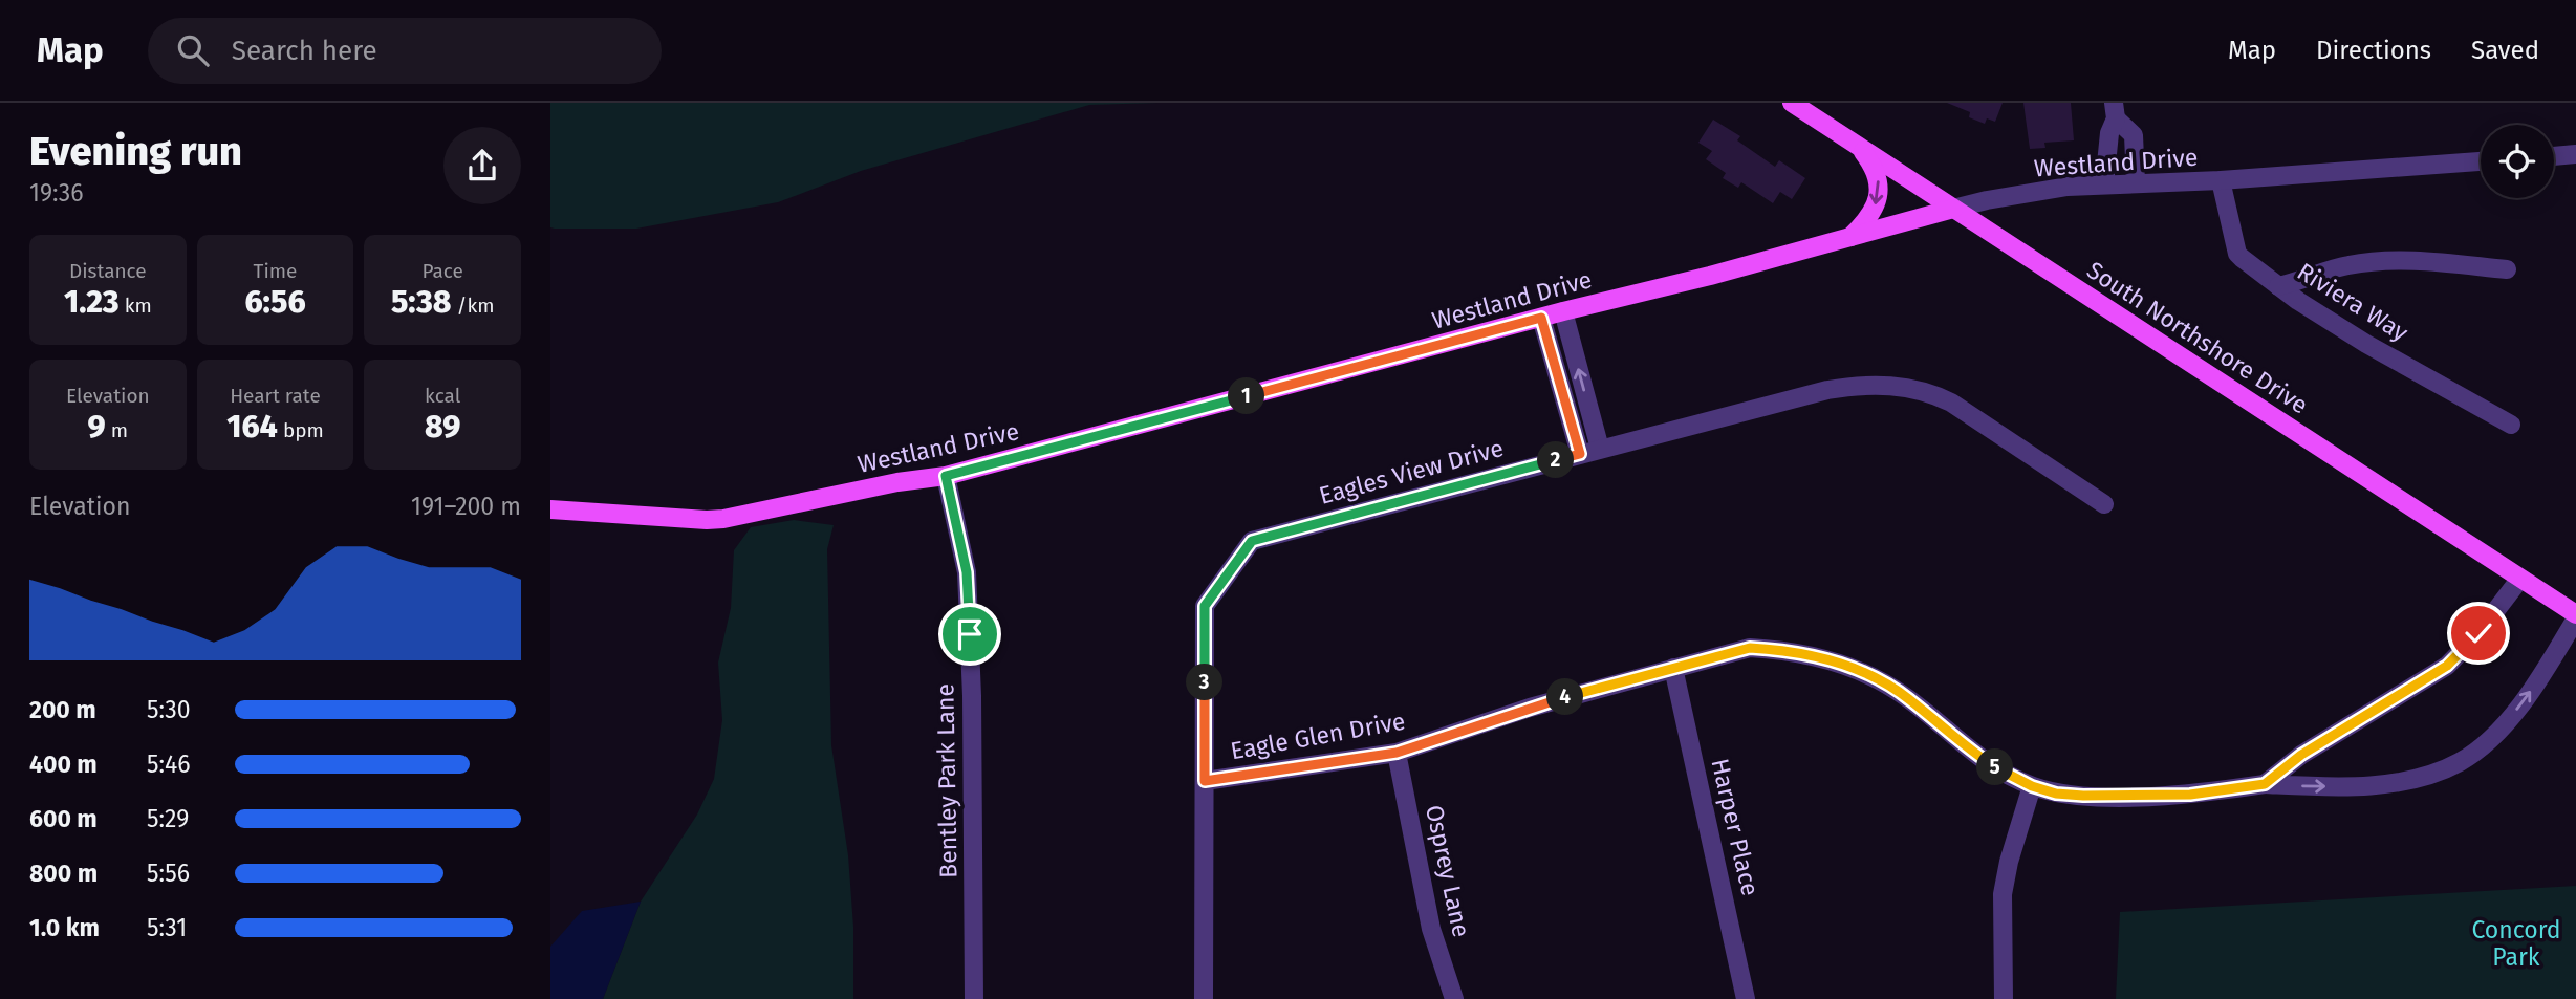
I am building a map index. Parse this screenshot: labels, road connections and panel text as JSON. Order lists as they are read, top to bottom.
{
  "streets": {
    "main road": ["Westland Drive", "South Northshore Drive"],
    "street": [
      "Riviera Way",
      "Eagles View Drive",
      "Eagle Glen Drive",
      "Bentley Park Lane",
      "Harper Place",
      "Osprey Lane"
    ]
  },
  "crossings": [
    ["Westland Drive", "Riviera Way"],
    ["Westland Drive", "South Northshore Drive"],
    ["Westland Drive", "Bentley Park Lane"],
    ["South Northshore Drive", "Eagle Glen Drive"],
    ["Eagles View Drive", "Eagle Glen Drive"],
    ["Eagle Glen Drive", "Harper Place"],
    ["Eagle Glen Drive", "Osprey Lane"]
  ],
  "parks": ["Concord Park"],
  "page": {
    "header": "Map",
    "search": "Search here",
    "nav": ["Map", "Directions", "Saved"],
    "heading": ["Evening run", "19:36"],
    "stats": [
      ["Distance", "1.23 km"],
      ["Time", "6:56"],
      ["Pace", "5:38 /km"],
      ["Elevation", "9 m"],
      ["Heart rate", "164 bpm"],
      ["kcal", "89"]
    ],
    "pins": [
      "1",
      "2",
      "3",
      "4",
      "5"
    ],
    "chart": ["Elevation", "191–200 m"],
    "list": [
      {
        "name": "200 m",
        "note": "5:30"
      },
      {
        "name": "400 m",
        "note": "5:46"
      },
      {
        "name": "600 m",
        "note": "5:29"
      },
      {
        "name": "800 m",
        "note": "5:56"
      },
      {
        "name": "1.0 km",
        "note": "5:31"
      }
    ]
  }
}
